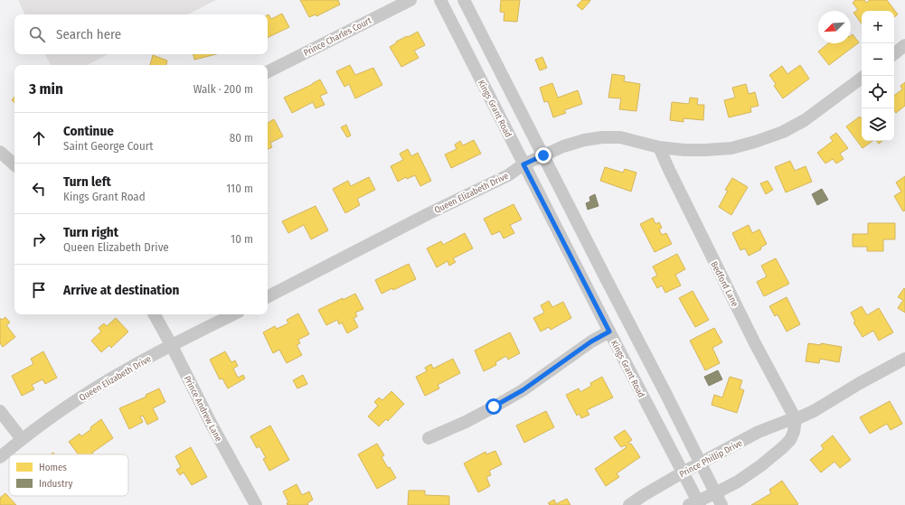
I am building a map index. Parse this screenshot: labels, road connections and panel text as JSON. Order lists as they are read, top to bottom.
{
  "streets": {
    "street": [
      "Prince Charles Court",
      "Kings Grant Road",
      "Queen Elizabeth Drive",
      "Bedford Lane",
      "Prince Andrew Lane",
      "Prince Phillip Drive"
    ]
  },
  "crossings": [
    ["Kings Grant Road", "Queen Elizabeth Drive"],
    ["Kings Grant Road", "Prince Phillip Drive"],
    ["Queen Elizabeth Drive", "Bedford Lane"],
    ["Queen Elizabeth Drive", "Prince Andrew Lane"],
    ["Bedford Lane", "Prince Phillip Drive"]
  ],
  "legend": ["Homes", "Industry"],
  "north": "bottom left",
  "page": {
    "map_buttons": ["+", "−"],
    "search": "Search here",
    "heading": ["3 min", "Walk · 200 m"],
    "list": [
      ["Continue", "Saint George Court", "80 m"],
      ["Turn left", "Kings Grant Road", "110 m"],
      ["Turn right", "Queen Elizabeth Drive", "10 m"],
      "Arrive at destination"
    ]
  }
}
